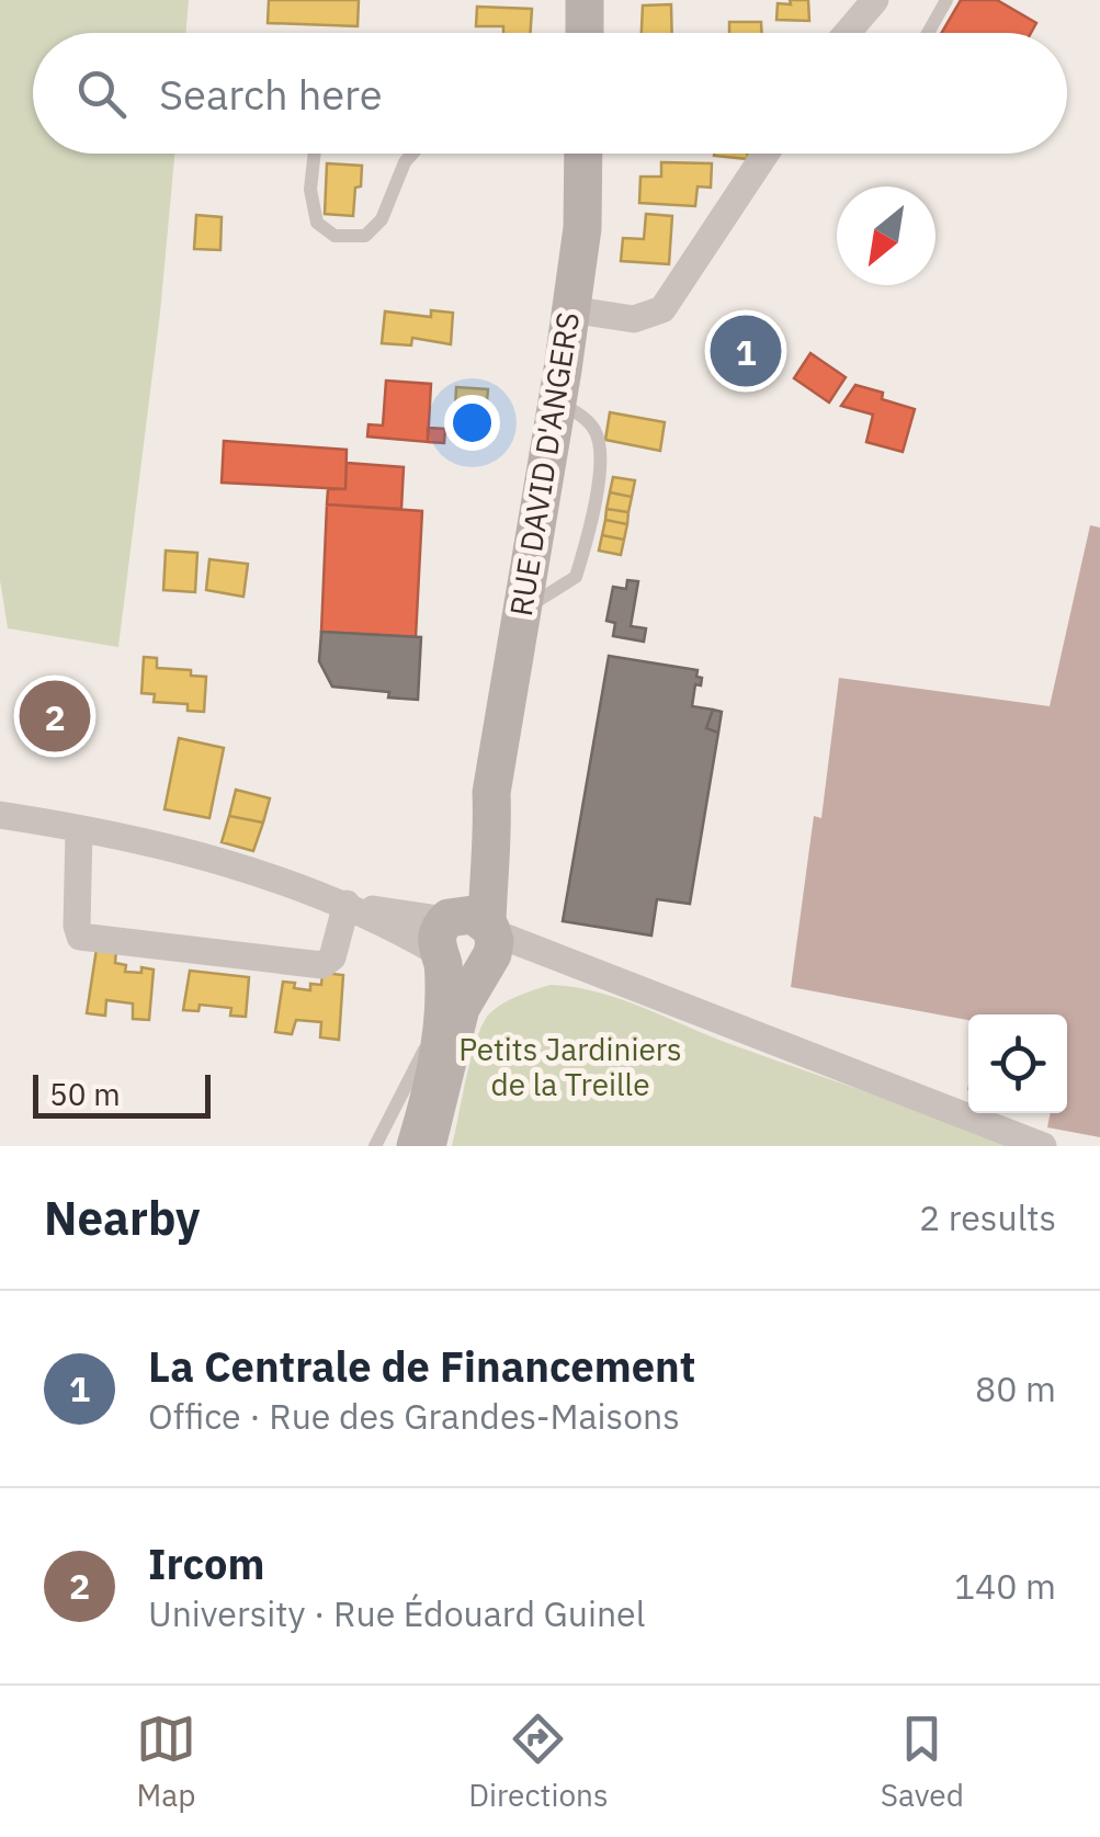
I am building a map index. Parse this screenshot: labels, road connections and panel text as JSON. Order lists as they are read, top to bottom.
{
  "streets": {
    "main road": ["RUE DAVID D'ANGERS"]
  },
  "parks": ["Petits Jardiniers de la Treille"],
  "scale_bar": "50 m",
  "north": "bottom left",
  "page": {
    "search": "Search here",
    "pins": ["1", "2"],
    "scale": "50 m",
    "heading": ["Nearby", "2 results"],
    "list": [
      {
        "mark": "1",
        "name": "La Centrale de Financement",
        "note": "Office · Rue des Grandes-Maisons",
        "value": "80 m"
      },
      {
        "mark": "2",
        "name": "Ircom",
        "note": "University · Rue Édouard Guinel",
        "value": "140 m"
      }
    ],
    "nav": ["Map", "Directions", "Saved"]
  }
}
